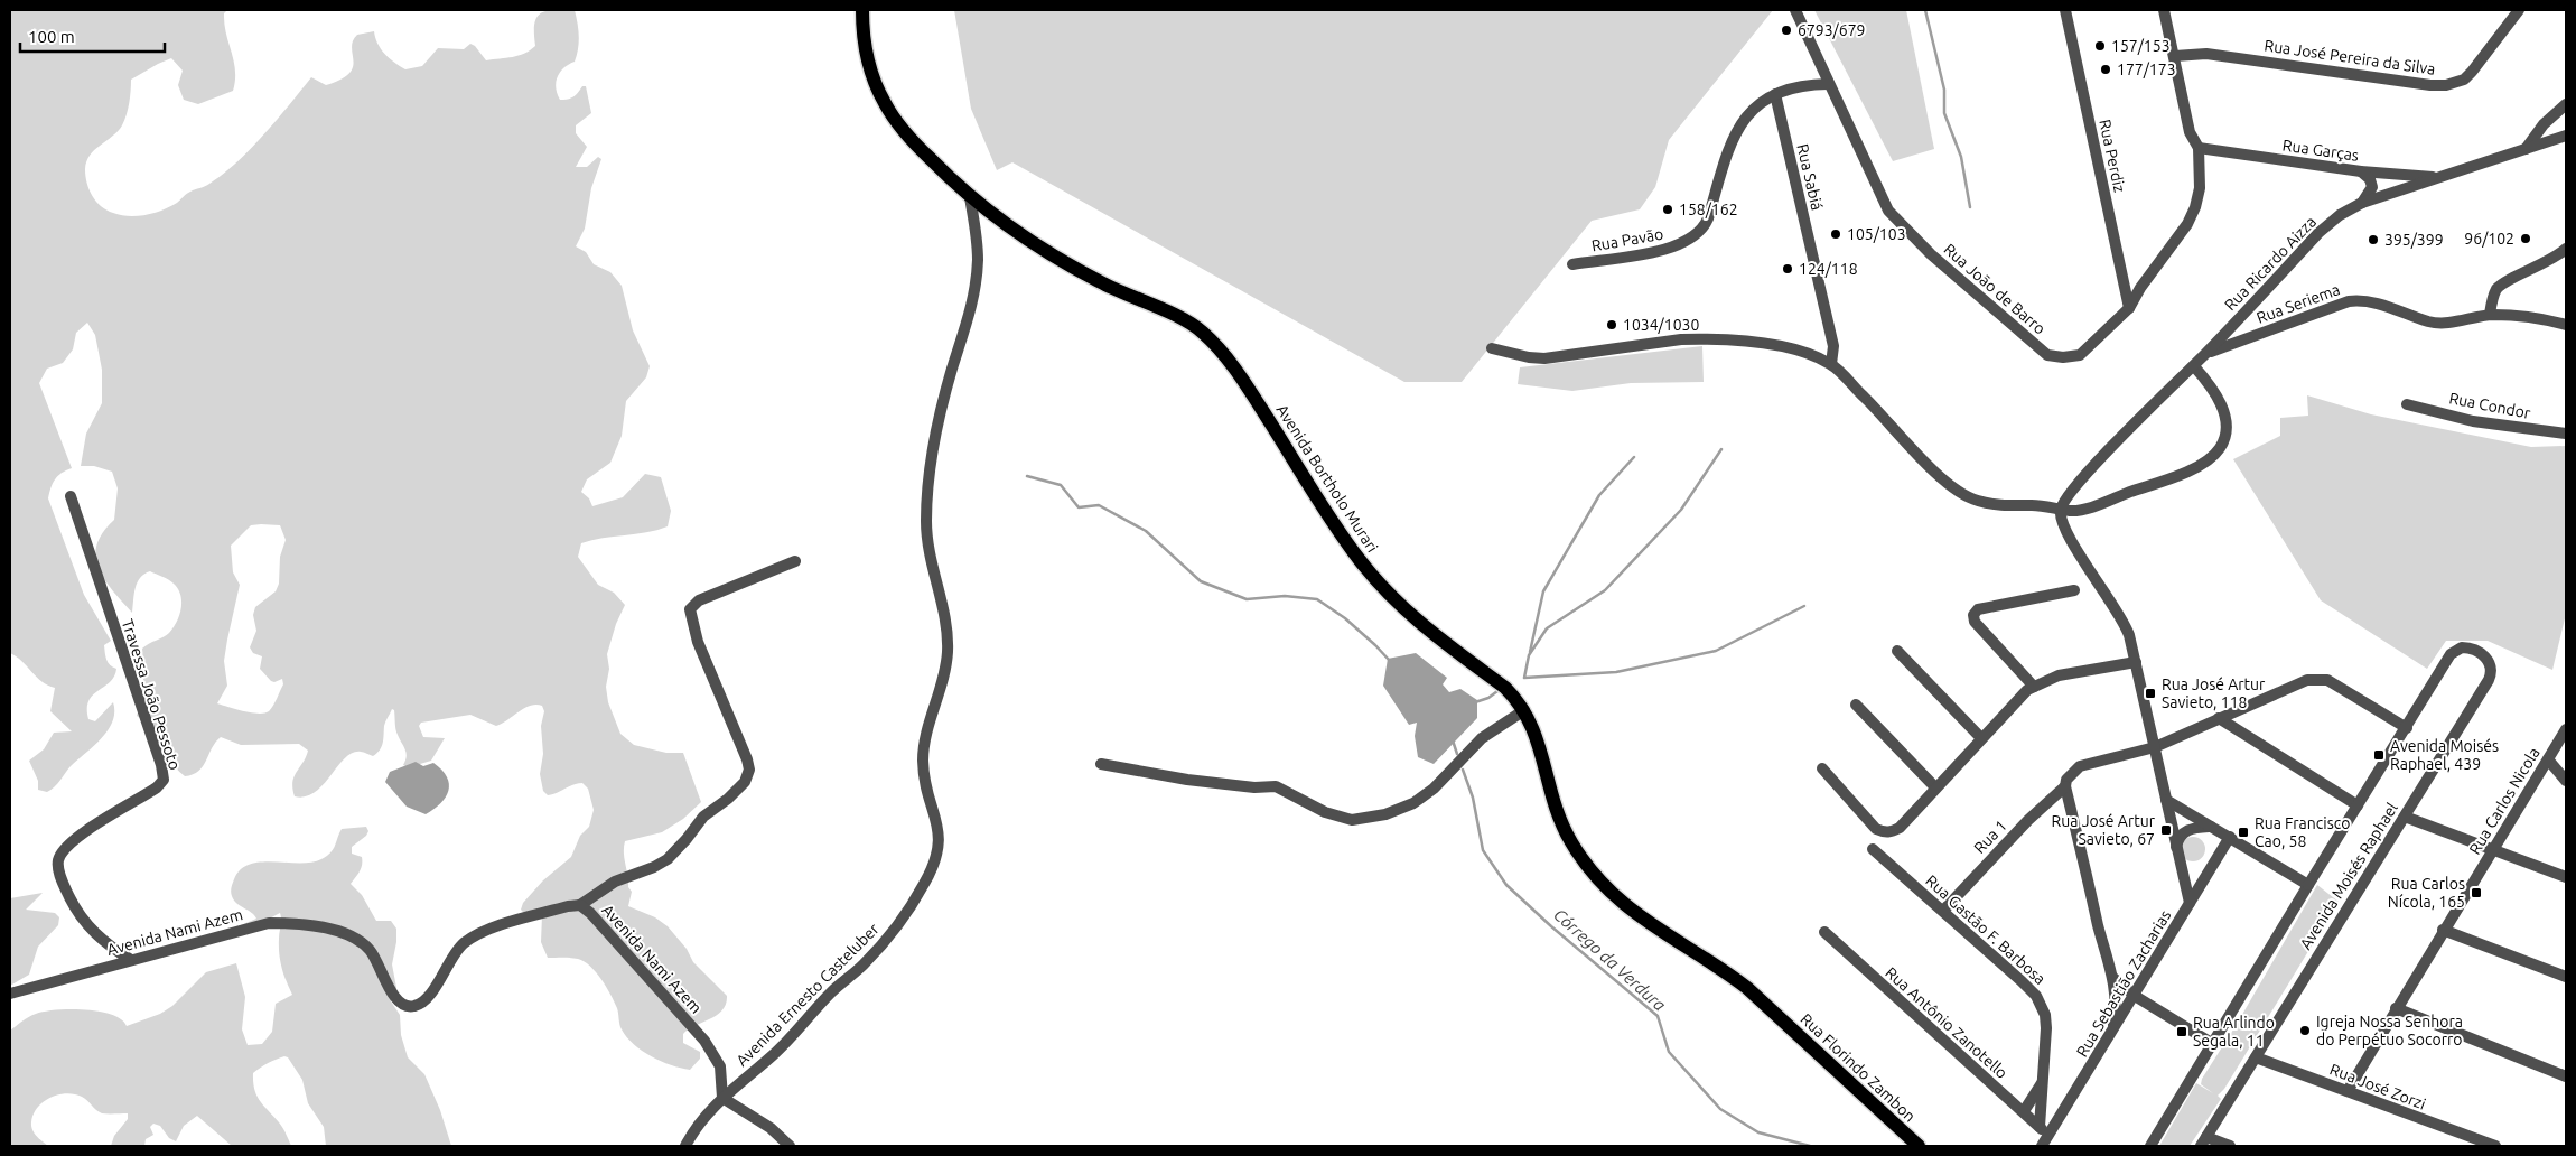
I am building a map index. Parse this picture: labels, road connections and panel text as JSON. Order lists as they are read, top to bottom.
{
  "streets": {
    "main road": ["Avenida Bortholo Murari", "Rua Florindo Zambon"],
    "street": [
      "Rua José Pereira da Silva",
      "Rua Garças",
      "Rua Perdiz",
      "Rua Sabiá",
      "Rua Pavão",
      "Rua Ricardo Aizza",
      "Rua João de Barro",
      "Rua Seriema",
      "Rua Condor",
      "Travessa João Pessoto",
      "Rua Carlos Nicola",
      "Rua 1",
      "Avenida Moisés Raphael",
      "Rua Gastão F. Barbosa",
      "Avenida Nami Azem",
      "Rua Sebastião Zacharias",
      "Avenida Ernesto Casteluber",
      "Rua Antônio Zanotello",
      "Rua José Zorzi"
    ]
  },
  "crossings": [
    ["Rua José Pereira da Silva", "Rua João de Barro"],
    ["Rua Garças", "Rua Ricardo Aizza"],
    ["Rua Garças", "Rua João de Barro"],
    ["Rua Perdiz", "Rua João de Barro"],
    ["Rua Sabiá", "Rua Pavão"],
    ["Rua Pavão", "Rua João de Barro"],
    ["Rua Ricardo Aizza", "Rua Seriema"],
    ["Avenida Bortholo Murari", "Avenida Ernesto Casteluber"],
    ["Avenida Bortholo Murari", "Rua Florindo Zambon"],
    ["Travessa João Pessoto", "Avenida Nami Azem"],
    ["Rua Carlos Nicola", "Rua José Zorzi"],
    ["Rua 1", "Avenida Moisés Raphael"],
    ["Rua 1", "Rua Gastão F. Barbosa"],
    ["Avenida Moisés Raphael", "Rua Sebastião Zacharias"],
    ["Avenida Moisés Raphael", "Rua José Zorzi"],
    ["Rua Gastão F. Barbosa", "Rua Antônio Zanotello"],
    ["Avenida Nami Azem", "Avenida Ernesto Casteluber"],
    ["Rua Sebastião Zacharias", "Rua Antônio Zanotello"]
  ],
  "water": ["Córrego da Verdura"],
  "places": {
    "other": [
      "6793/679",
      "157/153",
      "177/173",
      "158/162",
      "105/103",
      "96/102",
      "395/399",
      "124/118",
      "1034/1030",
      "Igreja Nossa Senhora do Perpétuo Socorro"
    ],
    "transit": [
      "Rua José Artur Savieto, 118",
      "Avenida Moisés Raphael, 439",
      "Rua José Artur Savieto, 67",
      "Rua Francisco Cao, 58",
      "Rua Carlos Nícola, 165",
      "Rua Arlindo Segala, 11"
    ]
  },
  "scale_bar": "100 m"
}
